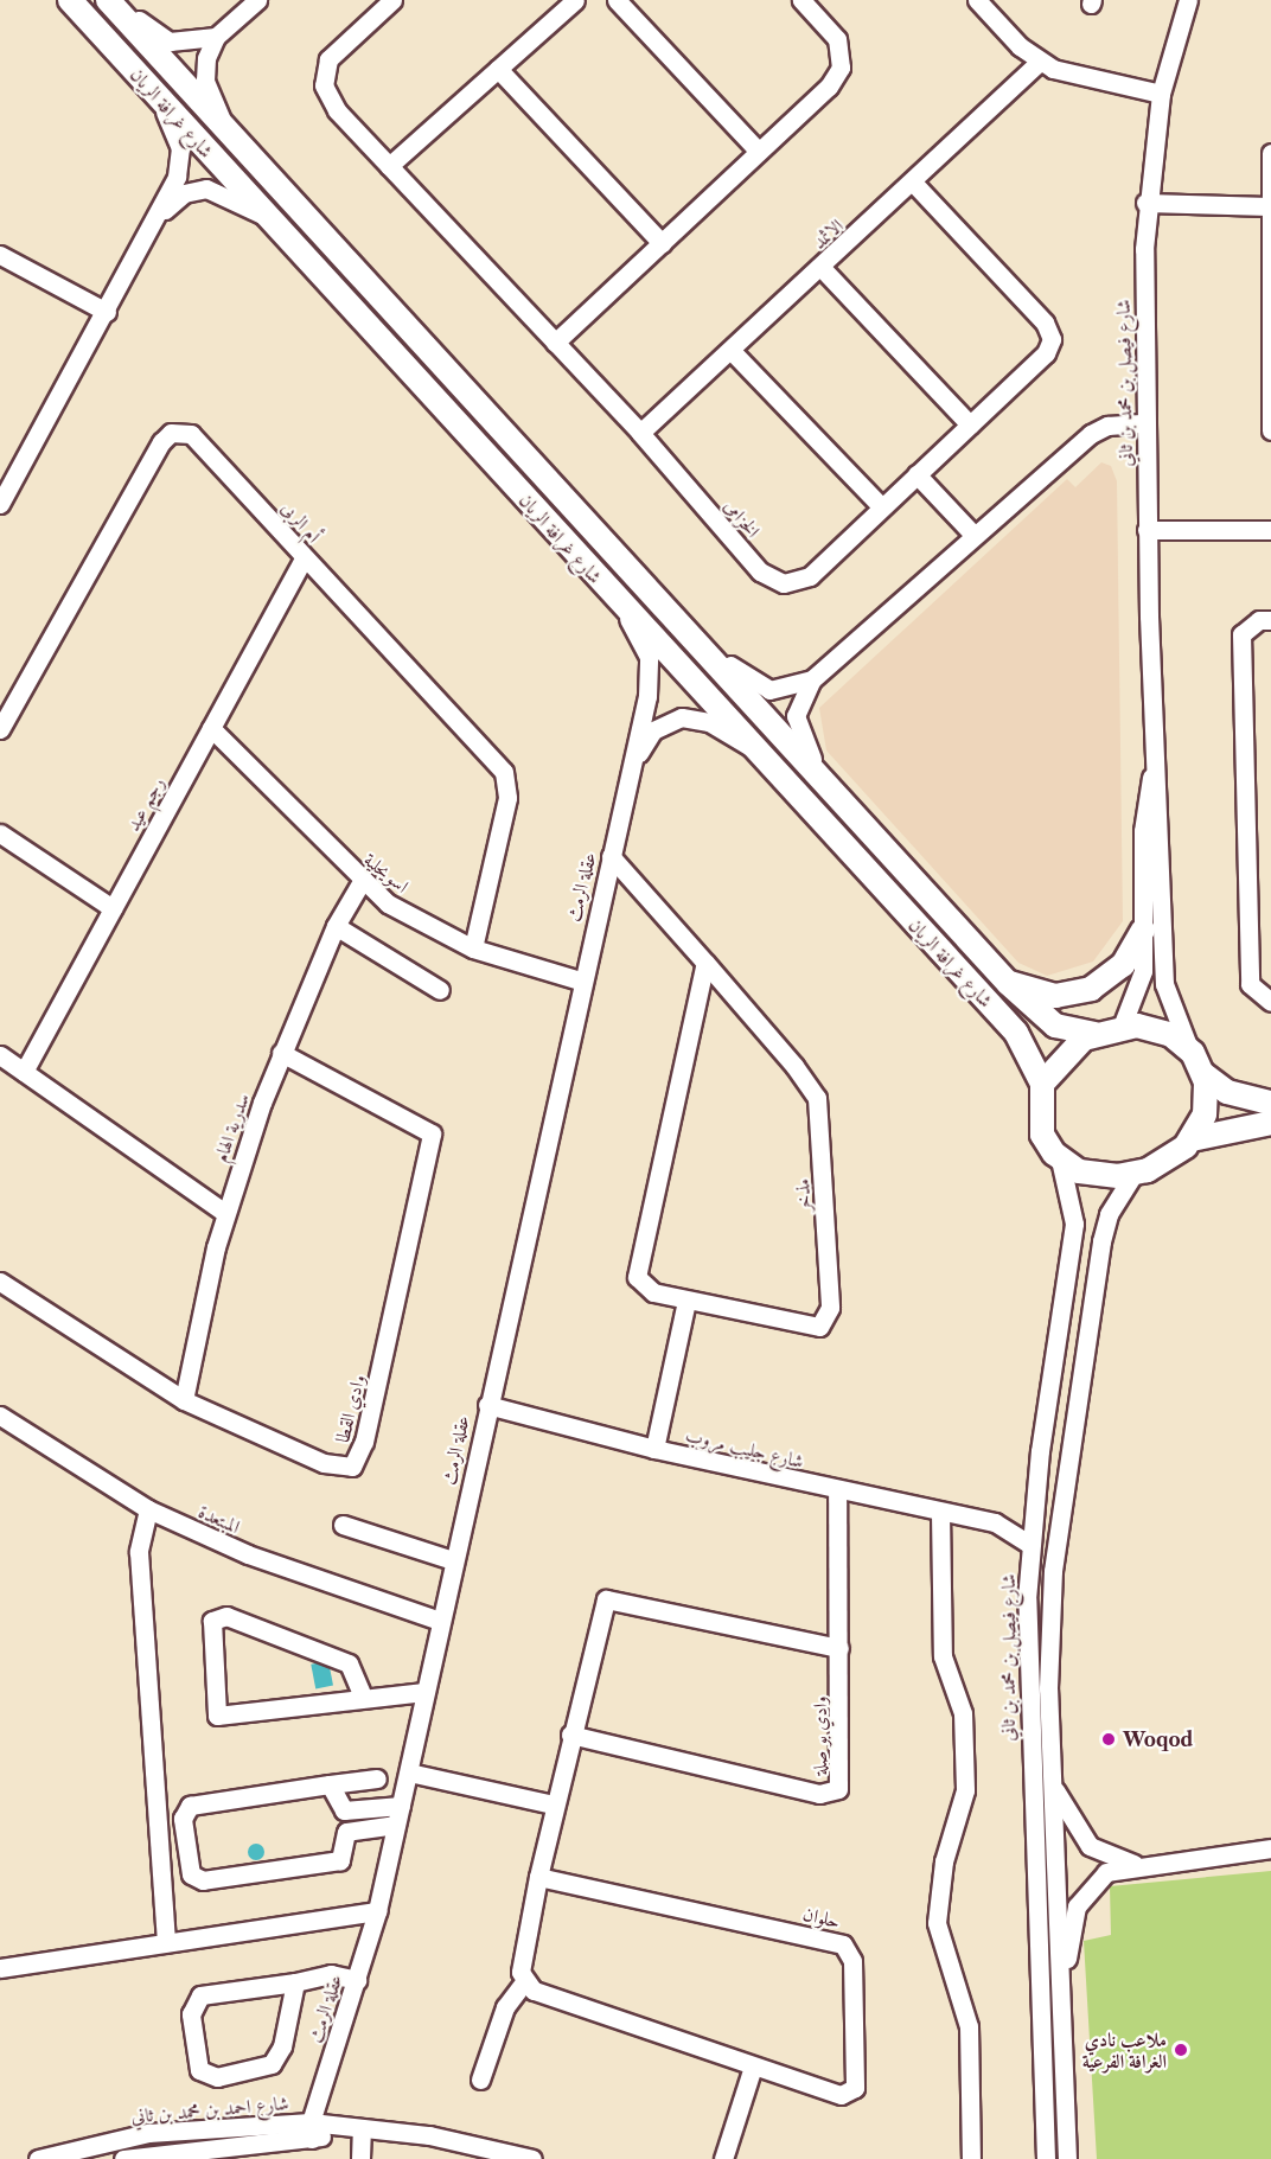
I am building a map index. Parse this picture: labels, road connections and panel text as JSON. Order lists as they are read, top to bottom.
{
  "streets": {
    "main road": ["شارع غرافة الريان"],
    "street": [
      "الاثمد",
      "شارع فيصل بن محمد بن ثاني",
      "الخزامى",
      "أم الربى",
      "رجم عيد",
      "اسويحلية",
      "عقلة الرمث",
      "سدرية الهام",
      "مذخر",
      "وادي القطا",
      "شارع جليب مروب",
      "المبتعدة",
      "وادي بو صلة",
      "حلوان",
      "شارع احمد بن محمد بن ثاني"
    ]
  },
  "crossings": [
    ["شارع غرافة الريان", "شارع فيصل بن محمد بن ثاني"],
    ["شارع غرافة الريان", "عقلة الرمث"],
    ["الاثمد", "الخزامى"],
    ["شارع فيصل بن محمد بن ثاني", "شارع جليب مروب"],
    ["أم الربى", "رجم عيد"],
    ["أم الربى", "اسويحلية"],
    ["رجم عيد", "اسويحلية"],
    ["اسويحلية", "عقلة الرمث"],
    ["اسويحلية", "سدرية الهام"],
    ["عقلة الرمث", "مذخر"],
    ["عقلة الرمث", "شارع جليب مروب"],
    ["عقلة الرمث", "المبتعدة"],
    ["عقلة الرمث", "شارع احمد بن محمد بن ثاني"],
    ["سدرية الهام", "وادي القطا"],
    ["شارع جليب مروب", "وادي بو صلة"]
  ],
  "places": ["Woqod", "ملاعب نادي الغرافة الفرعية"]
}
